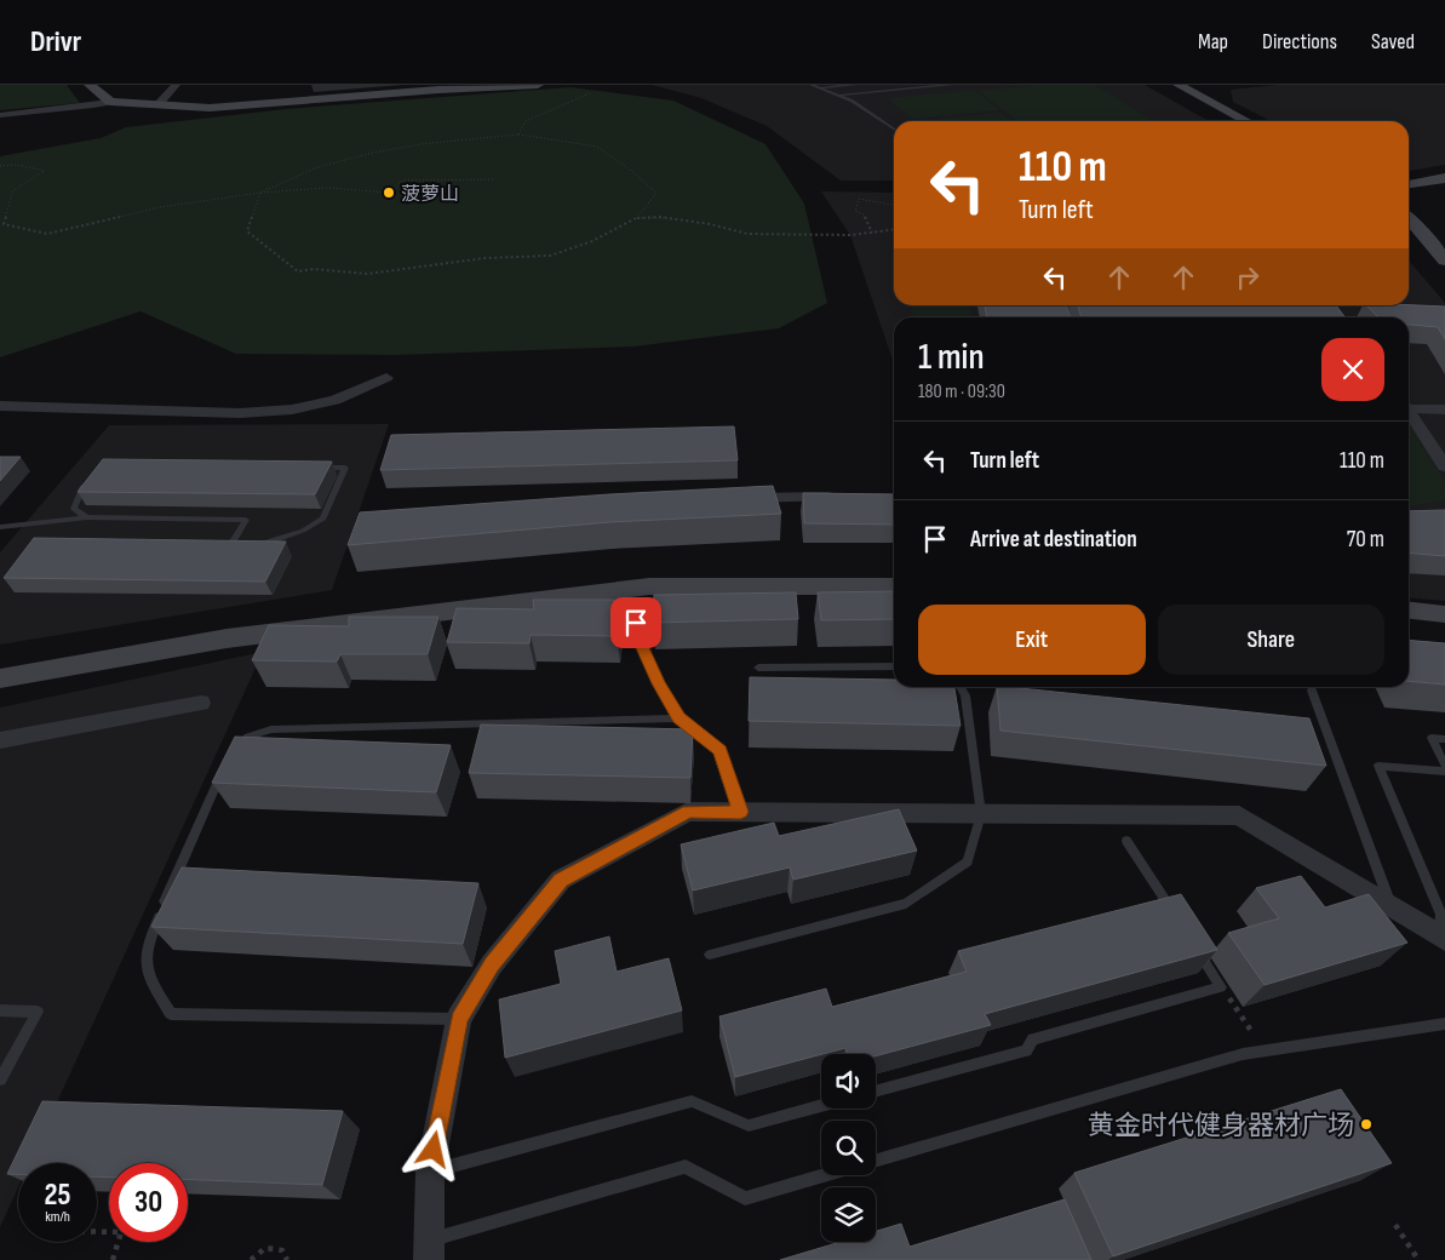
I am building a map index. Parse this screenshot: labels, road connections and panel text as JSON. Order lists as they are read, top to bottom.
{
  "places": ["菠萝山", "黄金时代健身器材广场"],
  "page": {
    "header": "Drivr",
    "nav": ["Map", "Directions", "Saved"],
    "turn": ["110 m", "Turn left"],
    "heading": ["1 min", "180 m · 09:30"],
    "list": [
      {
        "name": "Turn left",
        "value": "110 m"
      },
      {
        "name": "Arrive at destination",
        "value": "70 m"
      }
    ],
    "buttons": ["Exit", "Share"],
    "speed": "25 km/h",
    "limit": "30"
  }
}
